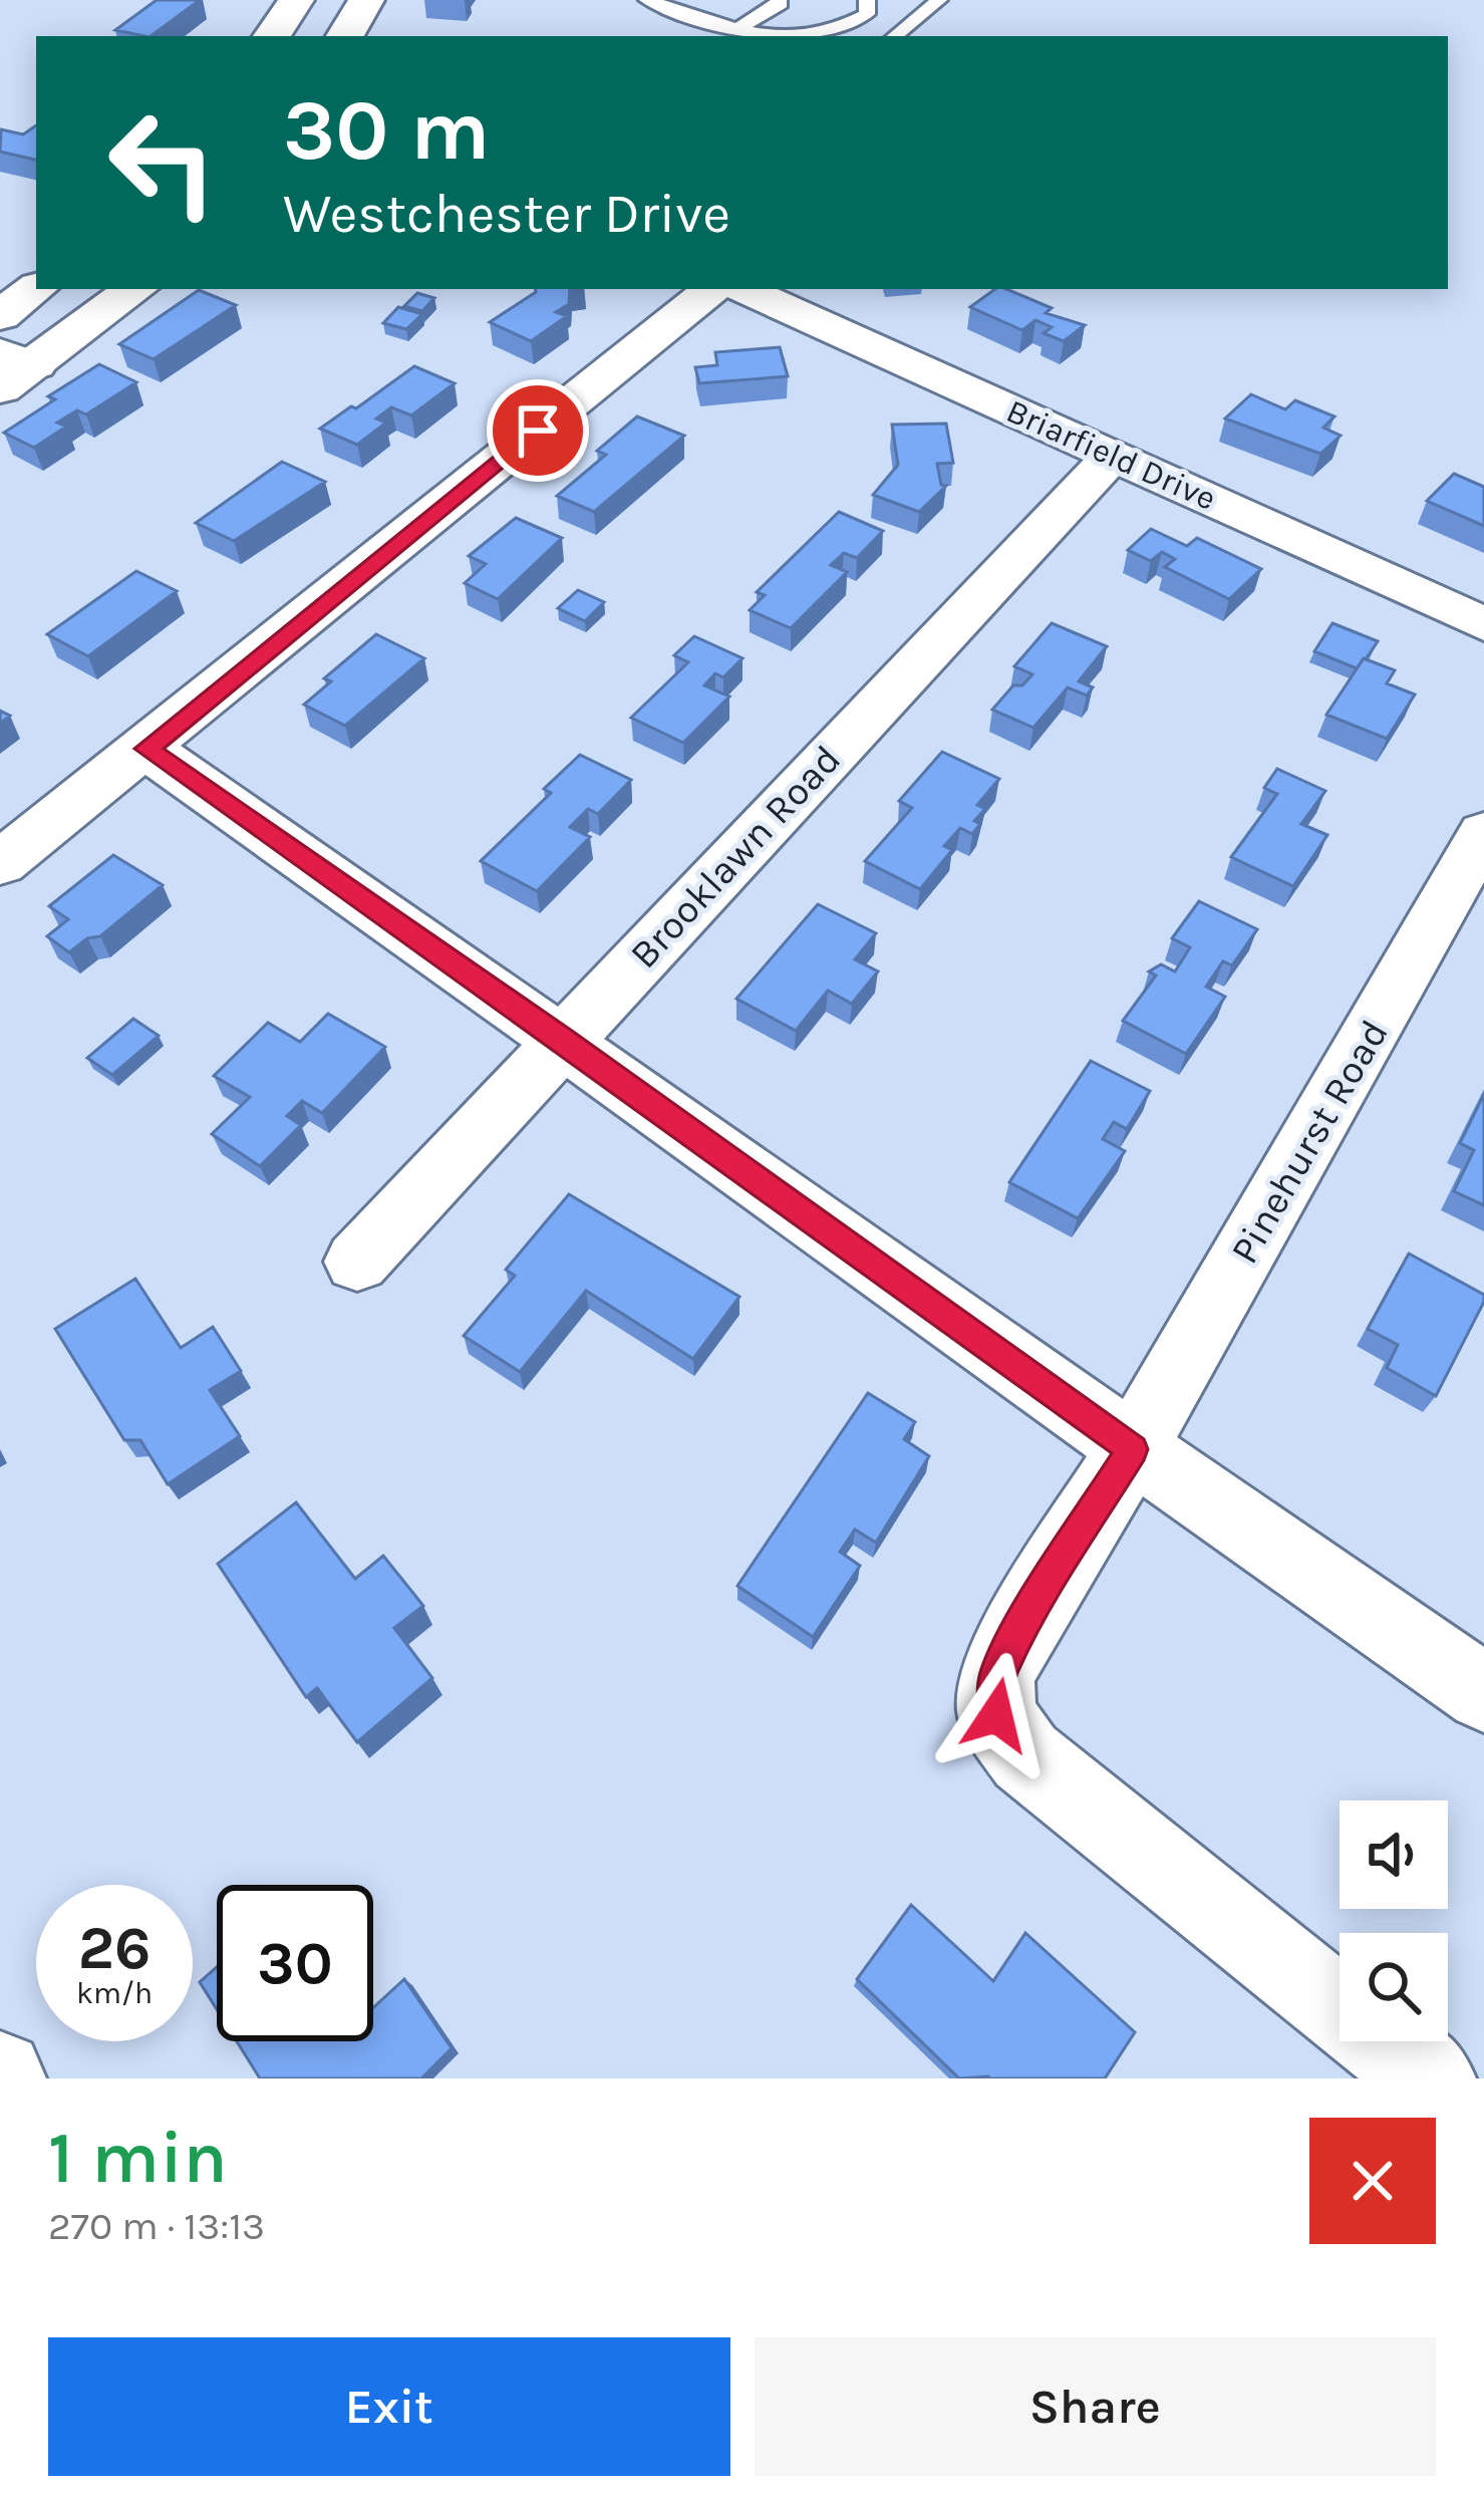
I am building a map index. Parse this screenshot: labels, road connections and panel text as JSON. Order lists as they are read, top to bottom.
{
  "streets": {
    "street": ["Briarfield Drive", "Brooklawn Road", "Pinehurst Road"]
  },
  "crossings": [
    ["Briarfield Drive", "Brooklawn Road"]
  ],
  "page": {
    "turn": ["30 m", "Westchester Drive"],
    "speed": "26 km/h",
    "limit": "30",
    "heading": ["1 min", "270 m · 13:13"],
    "buttons": ["Exit", "Share"]
  }
}
